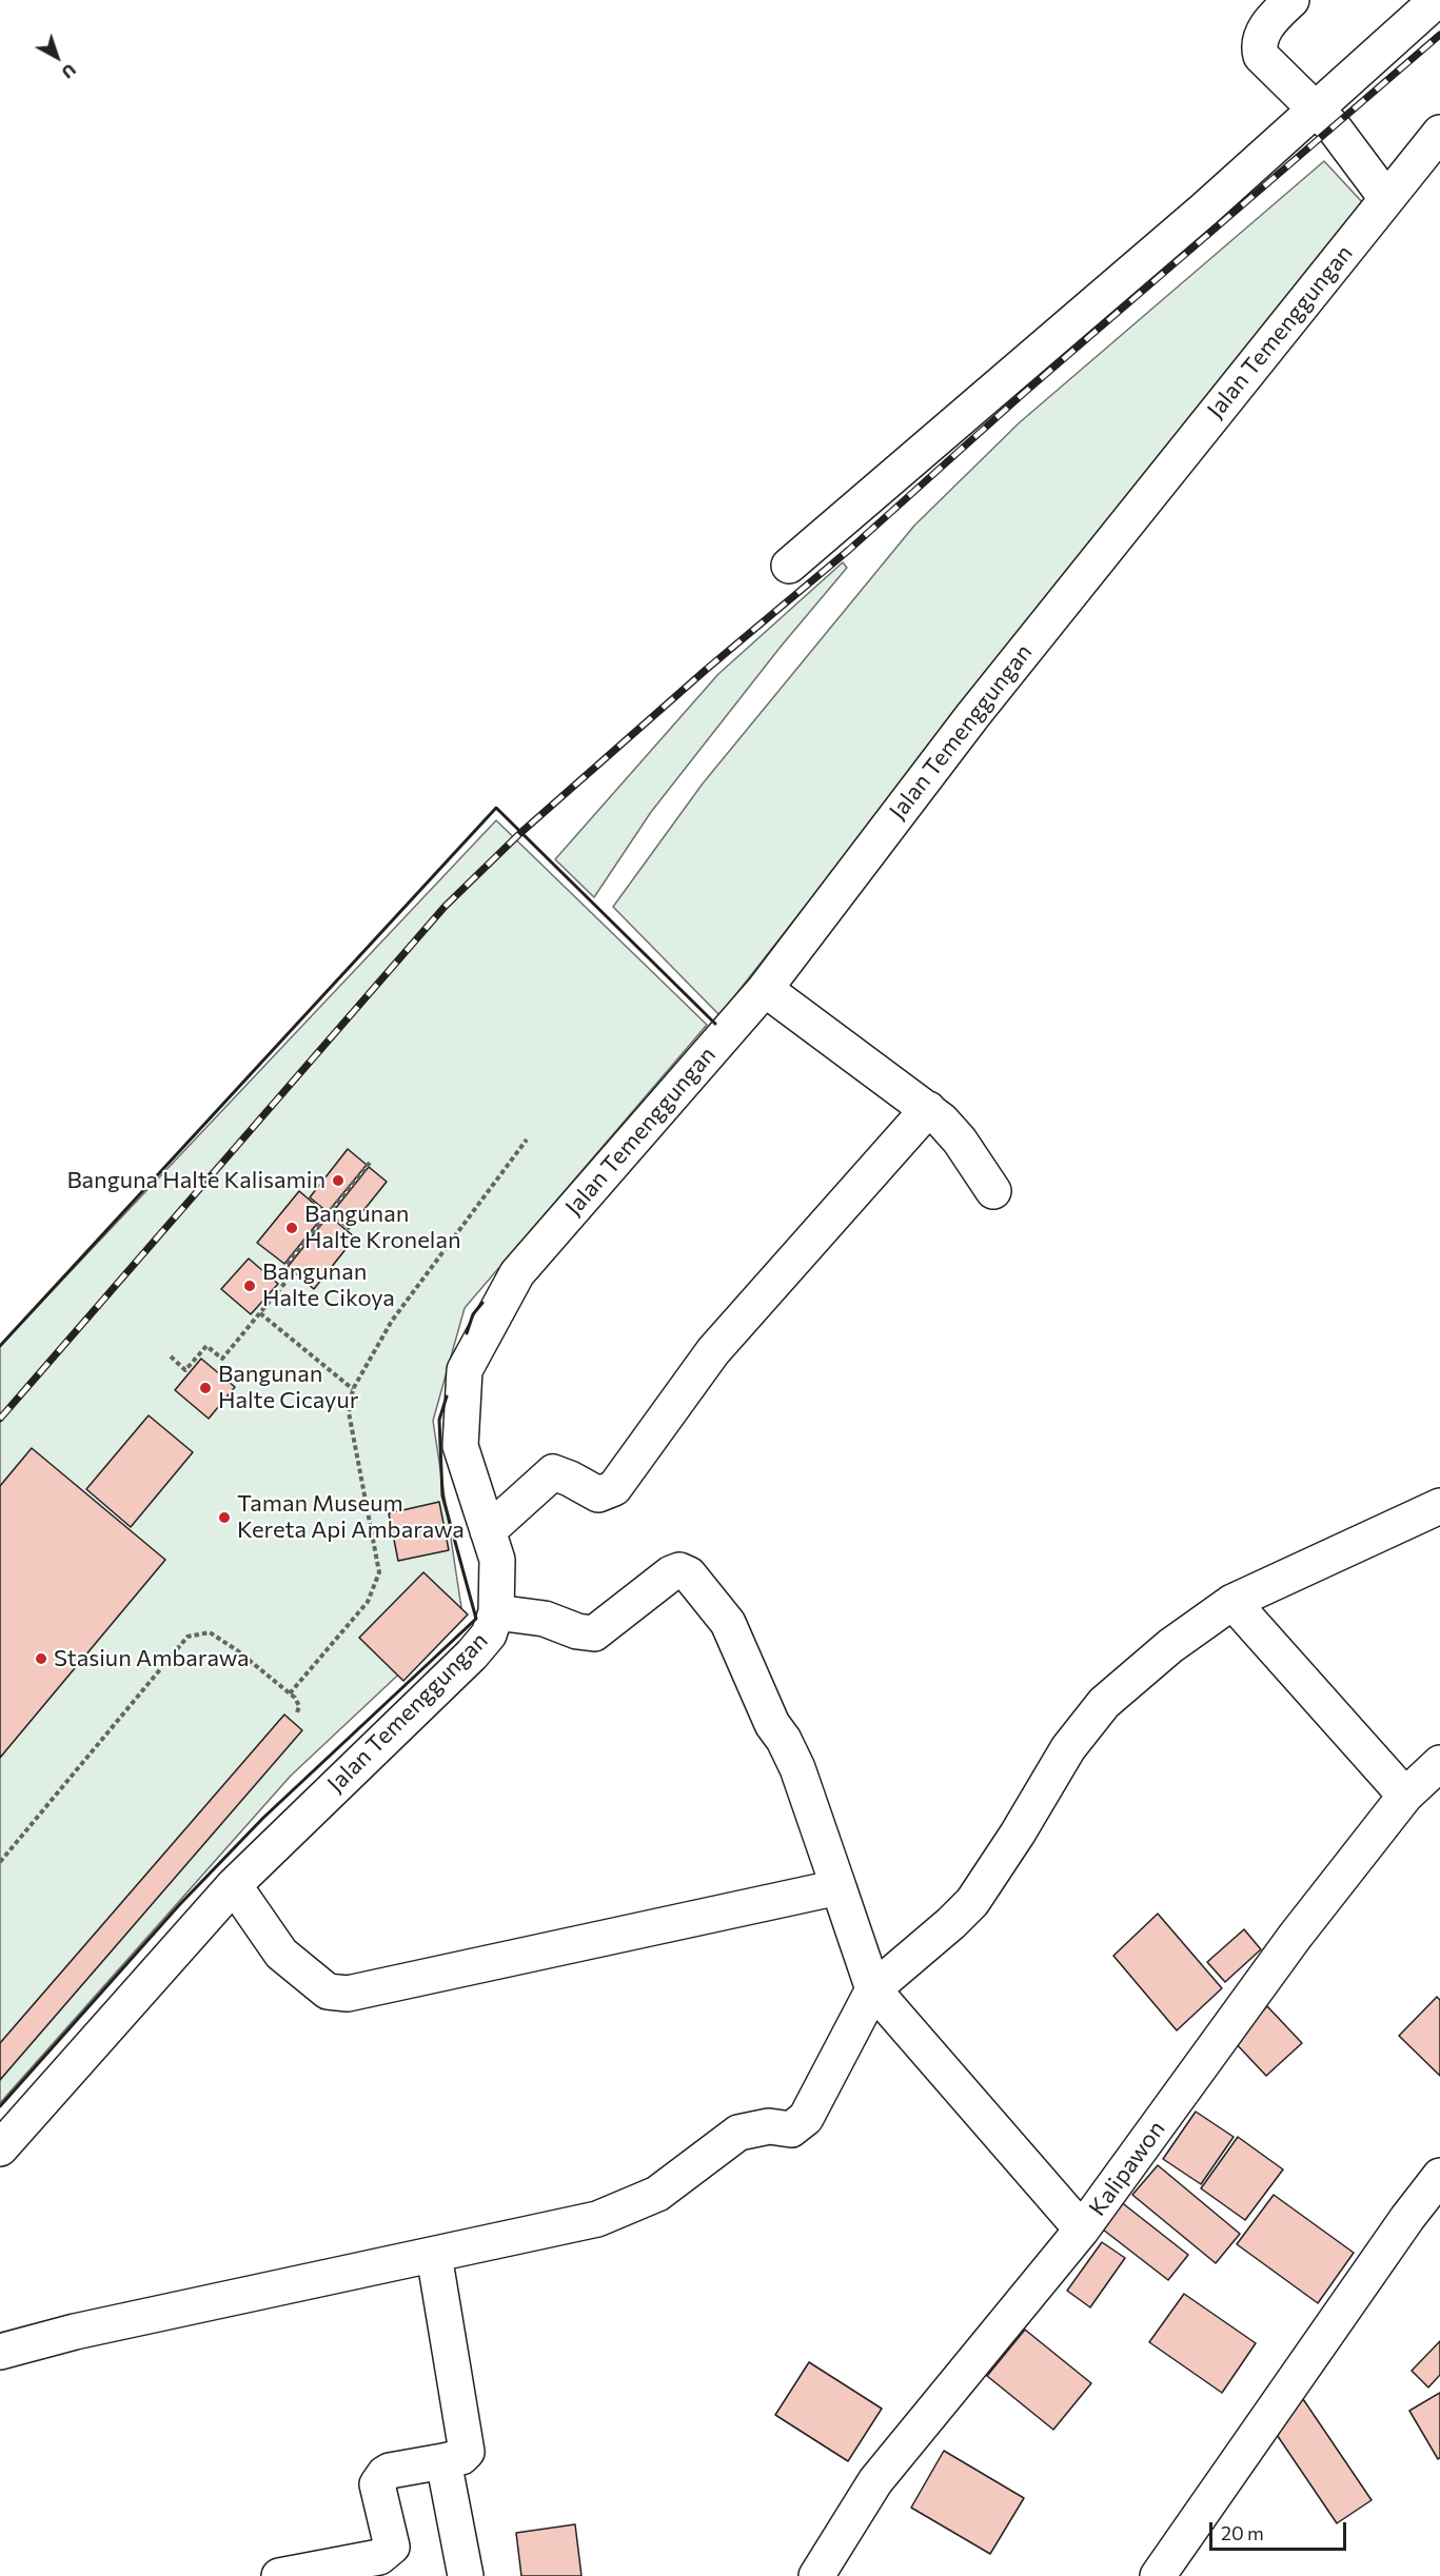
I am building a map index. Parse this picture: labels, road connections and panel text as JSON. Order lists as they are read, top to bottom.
{
  "streets": {
    "street": ["Jalan Temenggungan", "Kalipawon"]
  },
  "places": [
    "Banguna Halte Kalisamin",
    "Bangunan Halte Kronelan",
    "Bangunan Halte Cikoya",
    "Bangunan Halte Cicayur",
    "Taman Museum Kereta Api Ambarawa",
    "Stasiun Ambarawa"
  ],
  "scale_bar": "20 m",
  "north": "bottom right"
}
